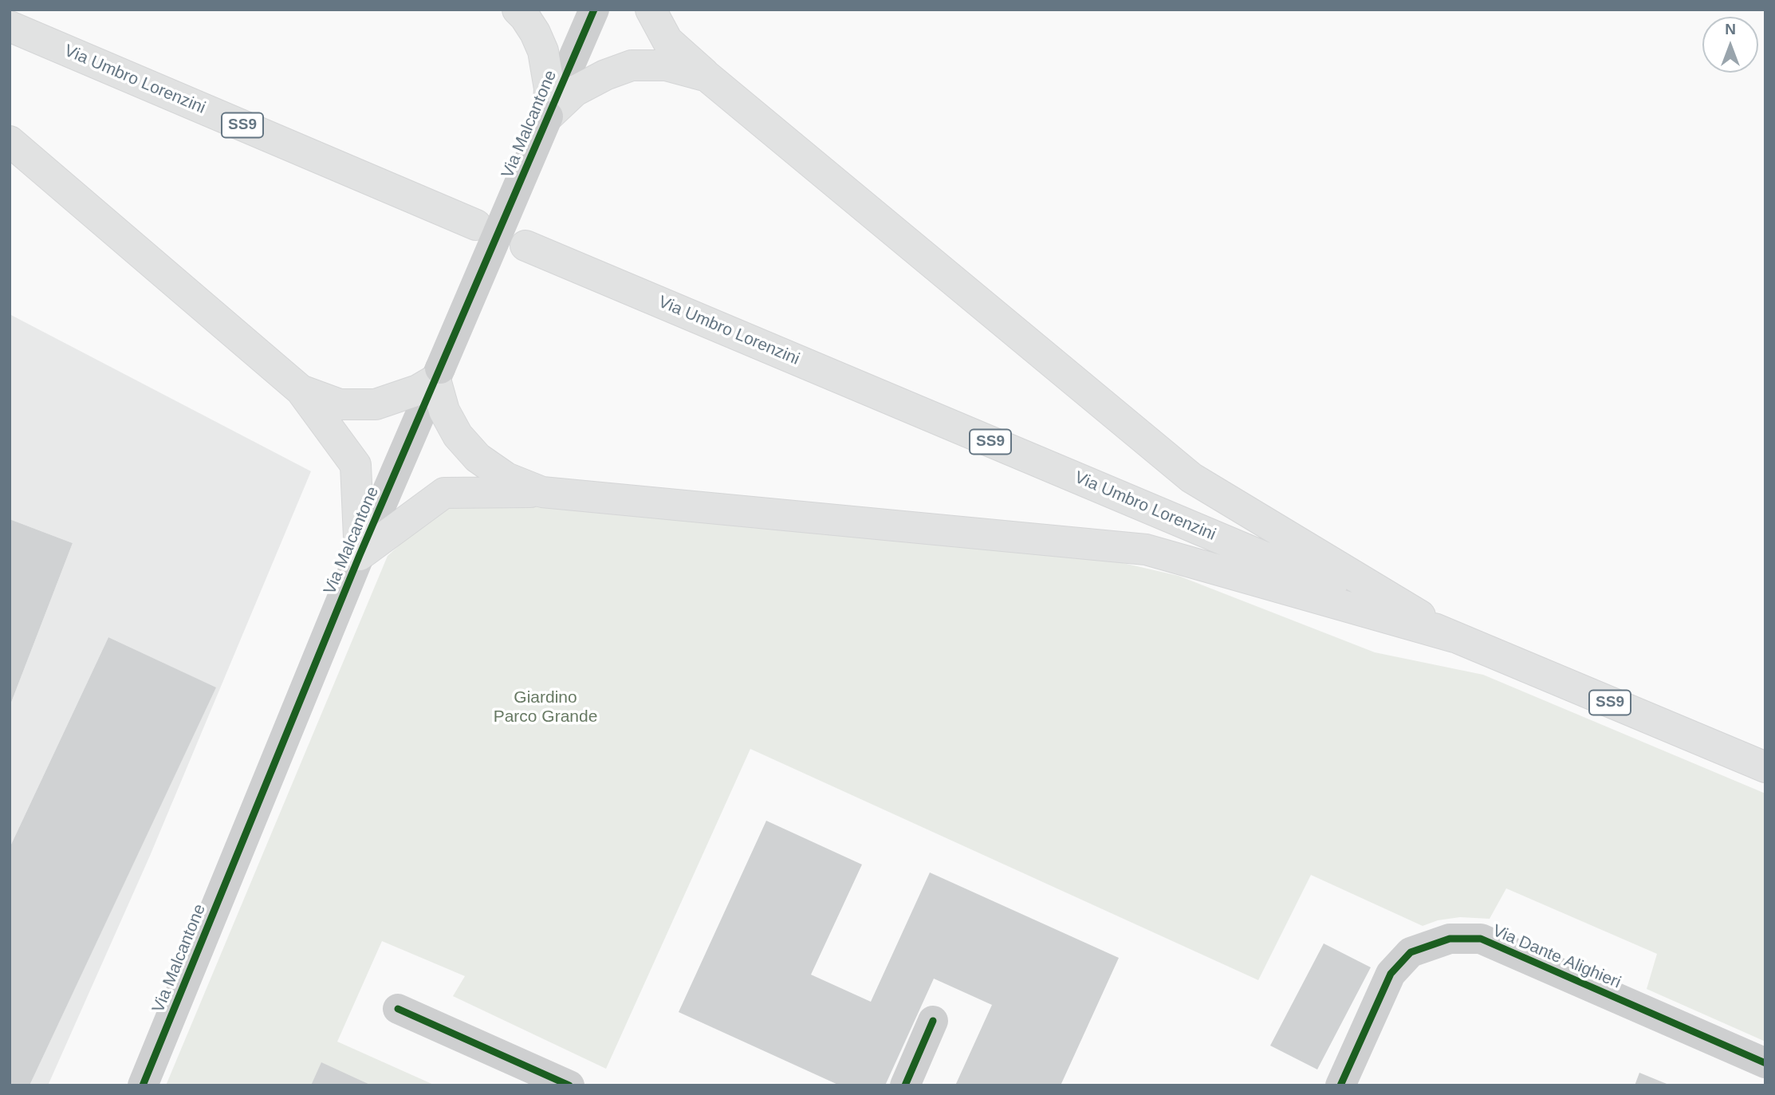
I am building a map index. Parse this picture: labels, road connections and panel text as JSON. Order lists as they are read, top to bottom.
{
  "streets": {
    "main road": ["Via Umbro Lorenzini", "SS9"],
    "street": ["Via Malcantone", "Via Dante Alighieri"]
  },
  "parks": ["Giardino Parco Grande"],
  "north": "top"
}
